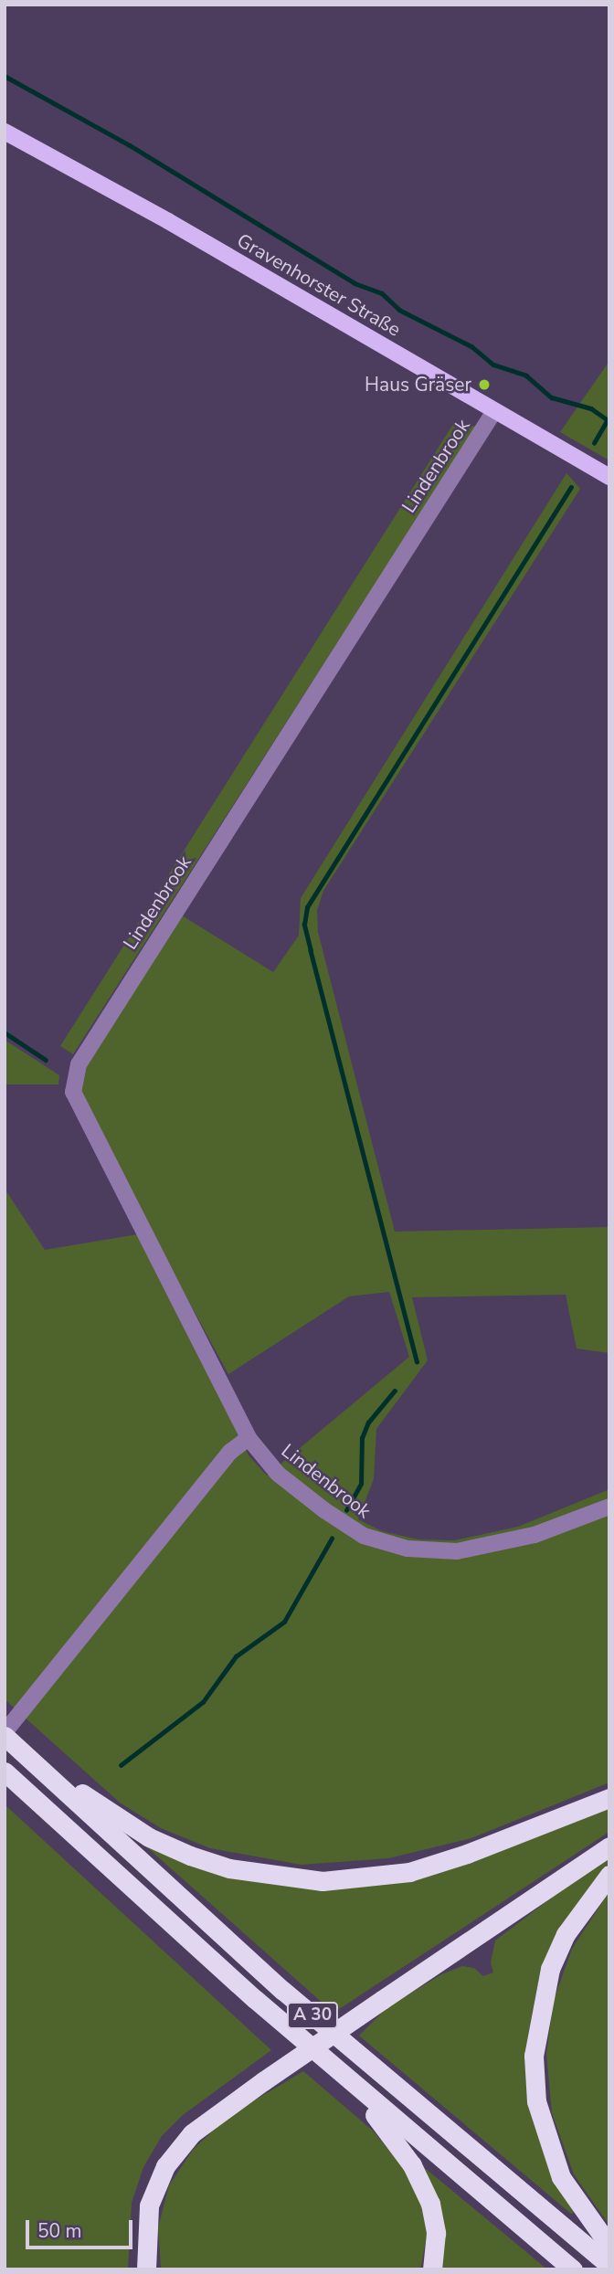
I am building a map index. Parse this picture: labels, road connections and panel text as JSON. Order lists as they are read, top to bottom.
{
  "streets": {
    "highway": ["A 30"],
    "main road": ["Gravenhorster Straße"],
    "street": ["Lindenbrook"]
  },
  "crossings": [
    ["Gravenhorster Straße", "Lindenbrook"]
  ],
  "places": ["Haus Gräser"],
  "scale_bar": "50 m"
}
